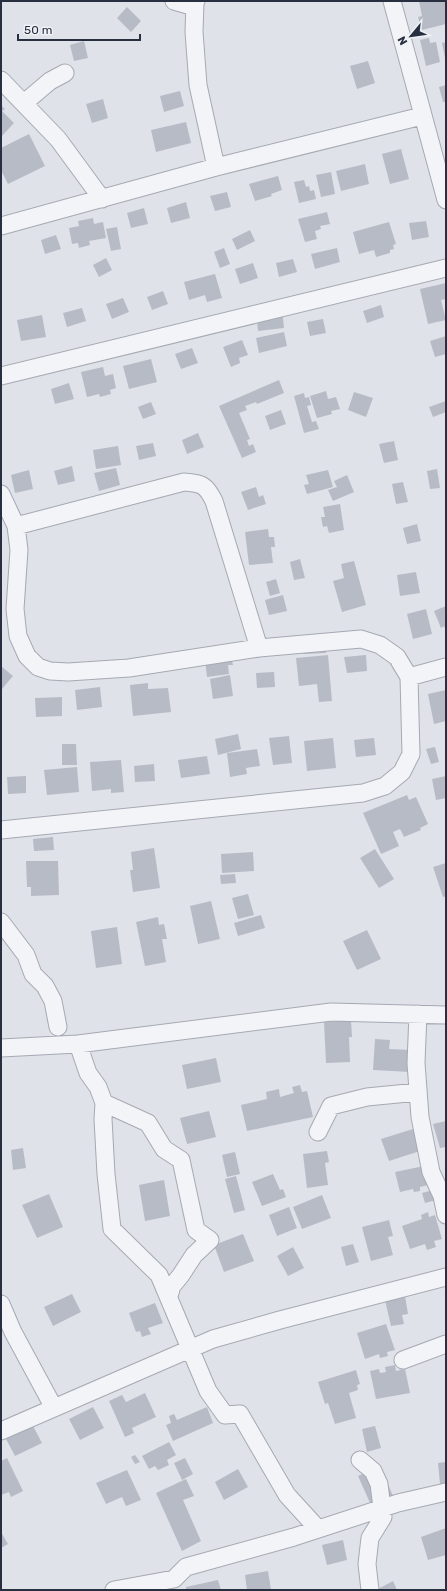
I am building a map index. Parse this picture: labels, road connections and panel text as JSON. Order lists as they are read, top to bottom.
{
  "scale_bar": "50 m",
  "north": "bottom left"
}
